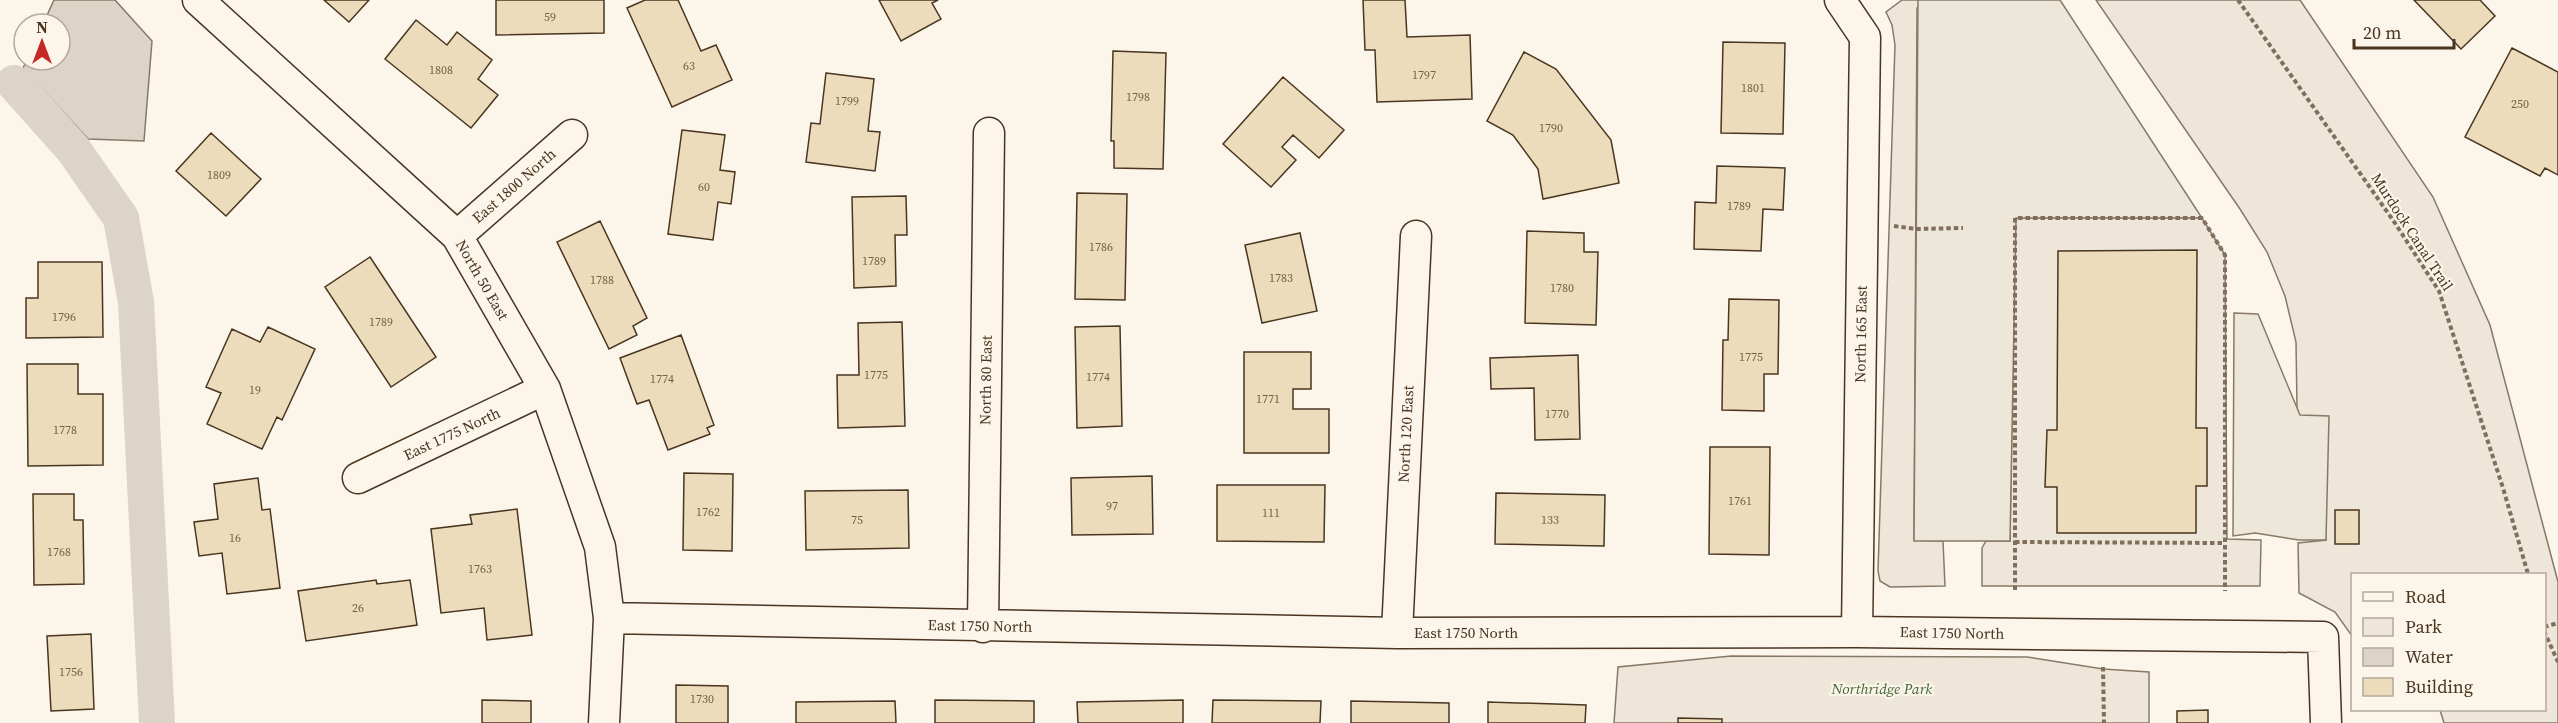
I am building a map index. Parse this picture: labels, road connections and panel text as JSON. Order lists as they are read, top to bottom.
{
  "streets": {
    "street": [
      "East 1800 North",
      "North 50 East",
      "North 165 East",
      "North 80 East",
      "East 1775 North",
      "North 120 East",
      "East 1750 North"
    ],
    "path": ["Murdock Canal Trail"]
  },
  "crossings": [
    ["East 1800 North", "North 50 East"],
    ["North 50 East", "East 1775 North"],
    ["North 50 East", "East 1750 North"],
    ["North 165 East", "East 1750 North"],
    ["North 80 East", "East 1750 North"],
    ["North 120 East", "East 1750 North"]
  ],
  "parks": ["Northridge Park"],
  "house_numbers": [
    "59",
    "63",
    "1808",
    "1797",
    "1801",
    "1798",
    "1799",
    "250",
    "1790",
    "1809",
    "60",
    "1789",
    "1786",
    "1789",
    "1783",
    "1788",
    "1780",
    "1796",
    "1789",
    "1775",
    "1775",
    "1774",
    "1774",
    "19",
    "1771",
    "1770",
    "1778",
    "1761",
    "97",
    "1762",
    "111",
    "75",
    "133",
    "16",
    "1768",
    "1763",
    "26",
    "1756",
    "1730"
  ],
  "legend": [
    "Road",
    "Park",
    "Water",
    "Building"
  ],
  "scale_bar": "20 m",
  "north": "top"
}
